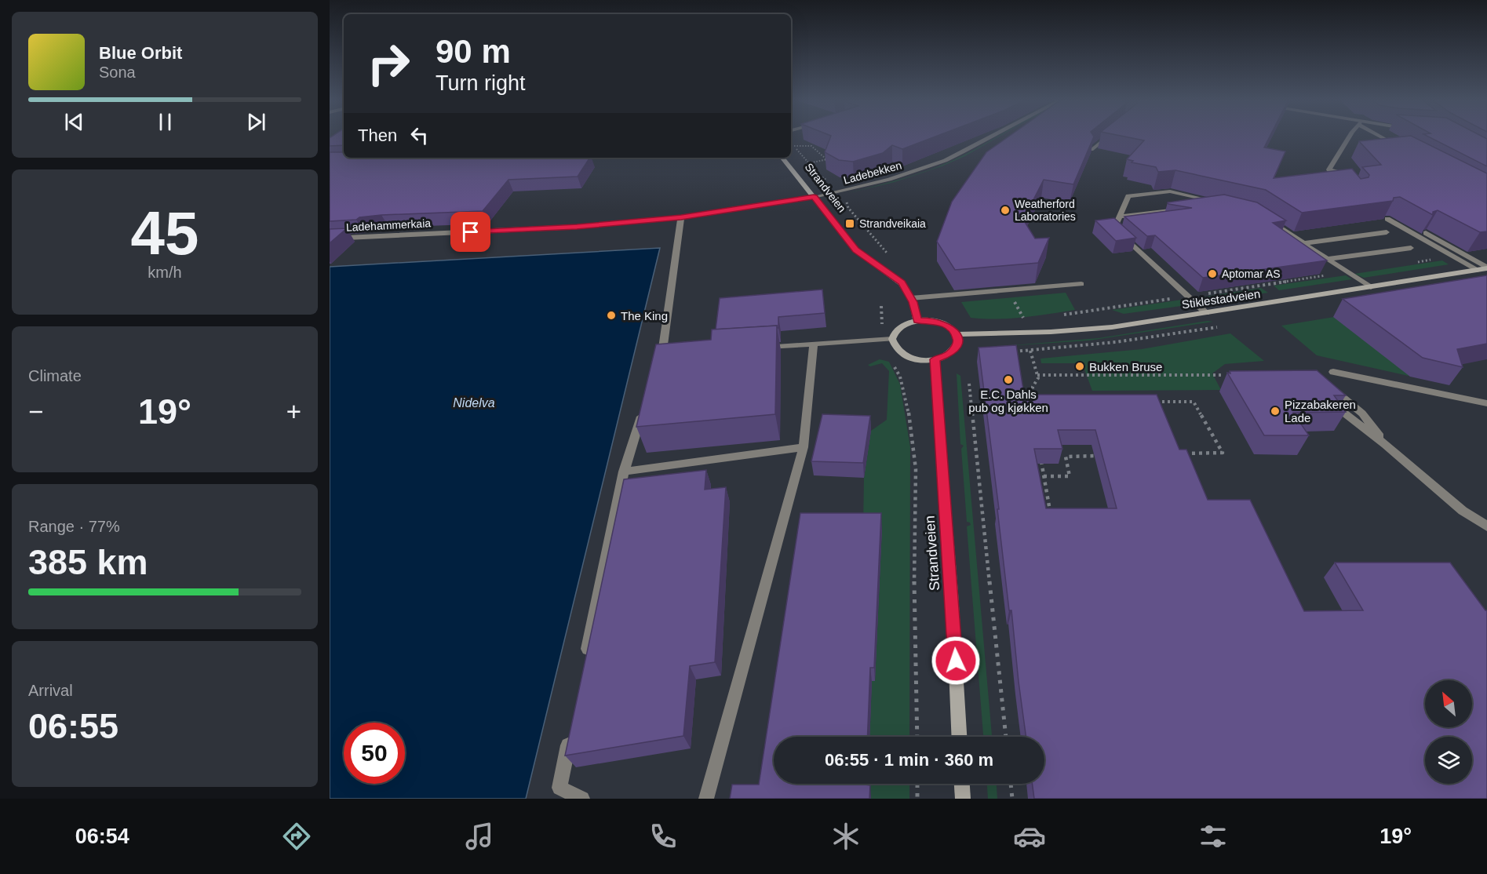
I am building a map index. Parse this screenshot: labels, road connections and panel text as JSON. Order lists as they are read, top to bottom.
{
  "streets": {
    "main road": ["Strandveien", "Stiklestadveien"],
    "street": ["Ladebekken", "Ladehammerkaia"]
  },
  "crossings": [
    ["Ladebekken", "Strandveien"],
    ["Ladebekken", "Ladehammerkaia"],
    ["Strandveien", "Ladehammerkaia"],
    ["Strandveien", "Stiklestadveien"]
  ],
  "water": ["Nidelva"],
  "places": {
    "other": [
      "Weatherford Laboratories",
      "Aptomar AS",
      "The King",
      "Bukken Bruse",
      "E.C. Dahls pub og kjøkken",
      "Pizzabakeren Lade"
    ],
    "transit": ["Strandveikaia"]
  },
  "north": "top left",
  "page": {
    "turn": ["90 m", "Turn right"],
    "song": ["Blue Orbit", "Sona"],
    "then": "Then",
    "tile": [
      ["45", "km/h"],
      "Climate",
      ["Range · 77%", "385 km"],
      ["Arrival", "06:55"]
    ],
    "heat": ["−", "19°", "+"],
    "limit": "50",
    "trip": "06:55 · 1 min · 360 m",
    "tabs": ["06:54", "19°"]
  }
}
